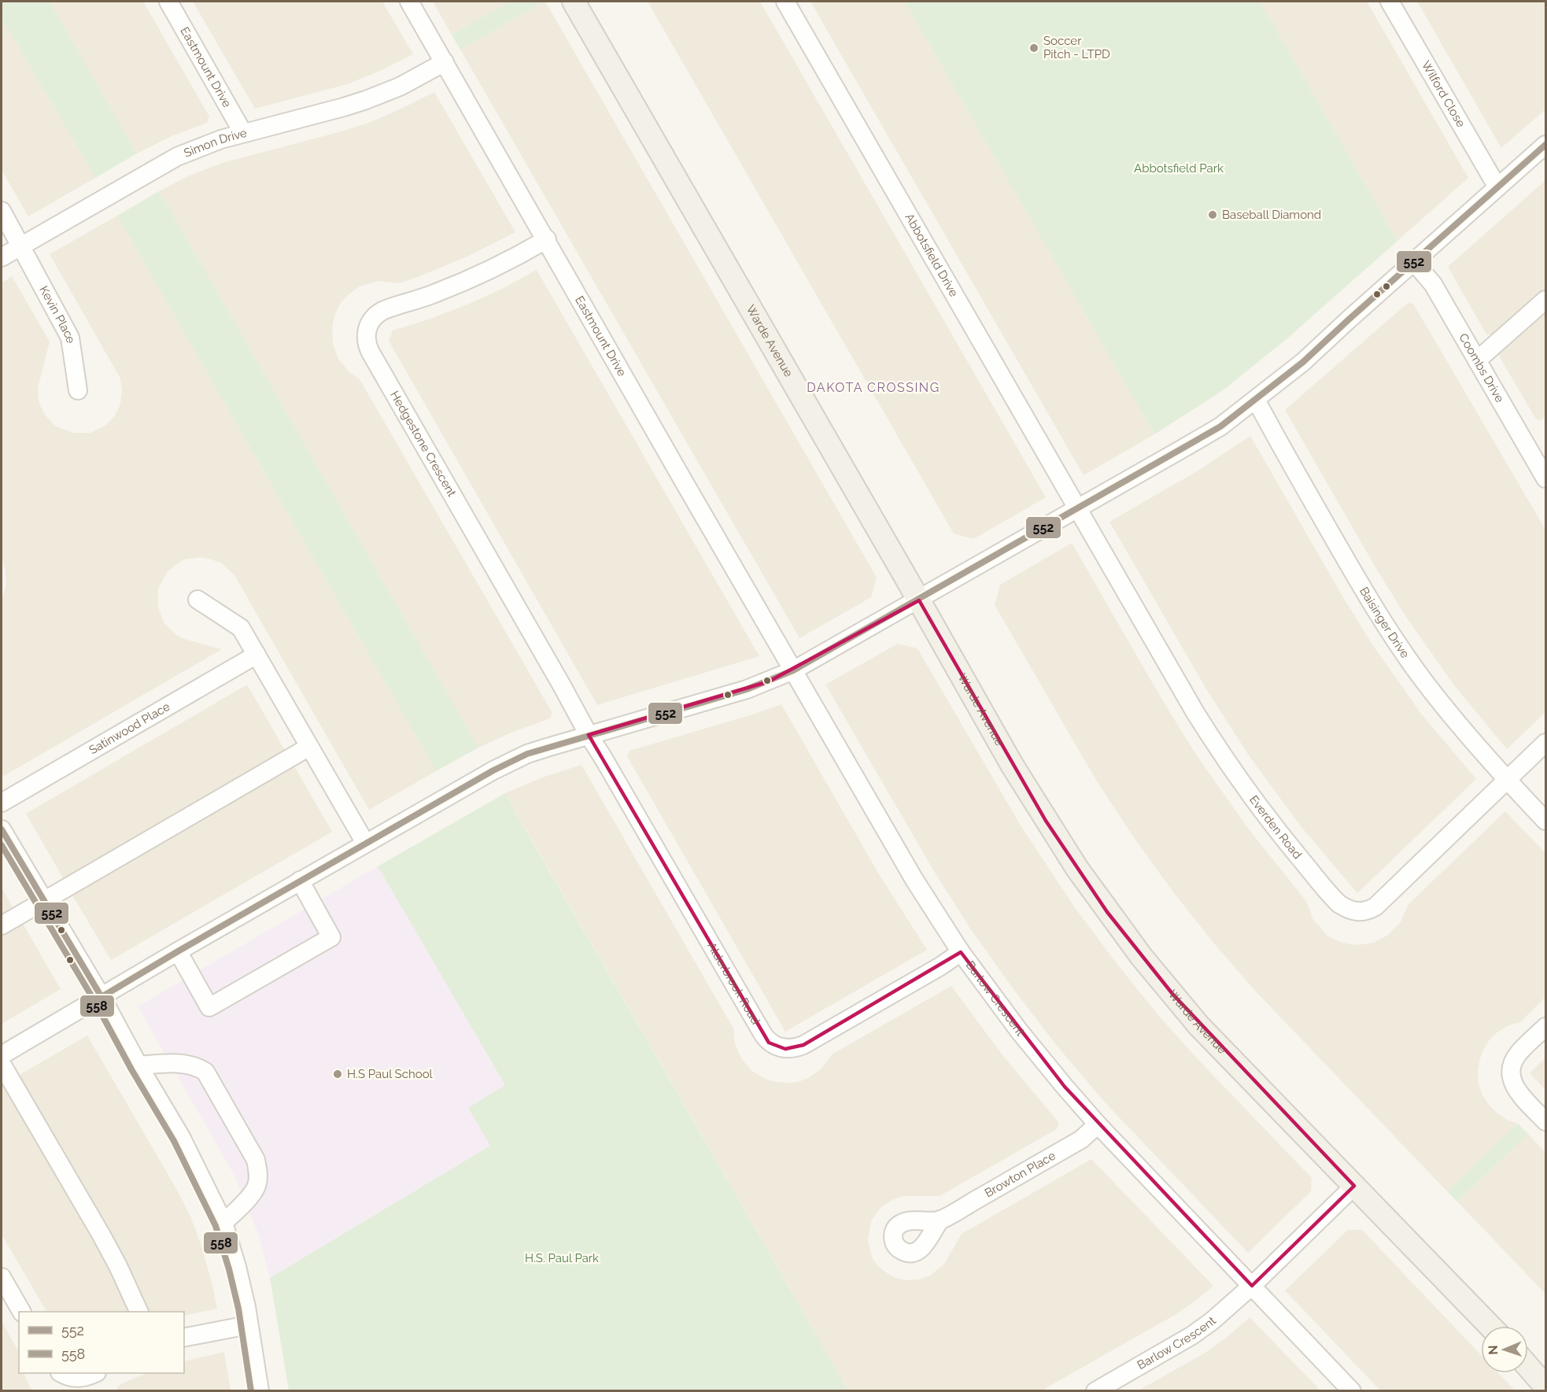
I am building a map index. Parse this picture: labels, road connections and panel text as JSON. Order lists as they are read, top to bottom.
{
  "streets": {
    "main road": ["Warde Avenue"],
    "street": [
      "Eastmount Drive",
      "Wilford Close",
      "Simon Drive",
      "Abbotsfield Drive",
      "Kevin Place",
      "Coombs Drive",
      "Hedgestone Crescent",
      "Baisinger Drive",
      "Satinwood Place",
      "Everden Road",
      "Alderbrook Road",
      "Barlow Crescent",
      "Browton Place"
    ]
  },
  "crossings": [
    ["Eastmount Drive", "Simon Drive"],
    ["Eastmount Drive", "Hedgestone Crescent"],
    ["Eastmount Drive", "Barlow Crescent"],
    ["Simon Drive", "Kevin Place"],
    ["Abbotsfield Drive", "Everden Road"],
    ["Warde Avenue", "Barlow Crescent"],
    ["Hedgestone Crescent", "Alderbrook Road"],
    ["Baisinger Drive", "Everden Road"],
    ["Alderbrook Road", "Barlow Crescent"],
    ["Barlow Crescent", "Browton Place"]
  ],
  "districts": ["DAKOTA CROSSING"],
  "parks": ["Abbotsfield Park", "H.S. Paul Park"],
  "places": ["Soccer Pitch - LTPD", "Baseball Diamond", "H.S Paul School"],
  "lines": ["transit line 552", "transit line 558"],
  "legend": ["552", "558"],
  "north": "left"
}
